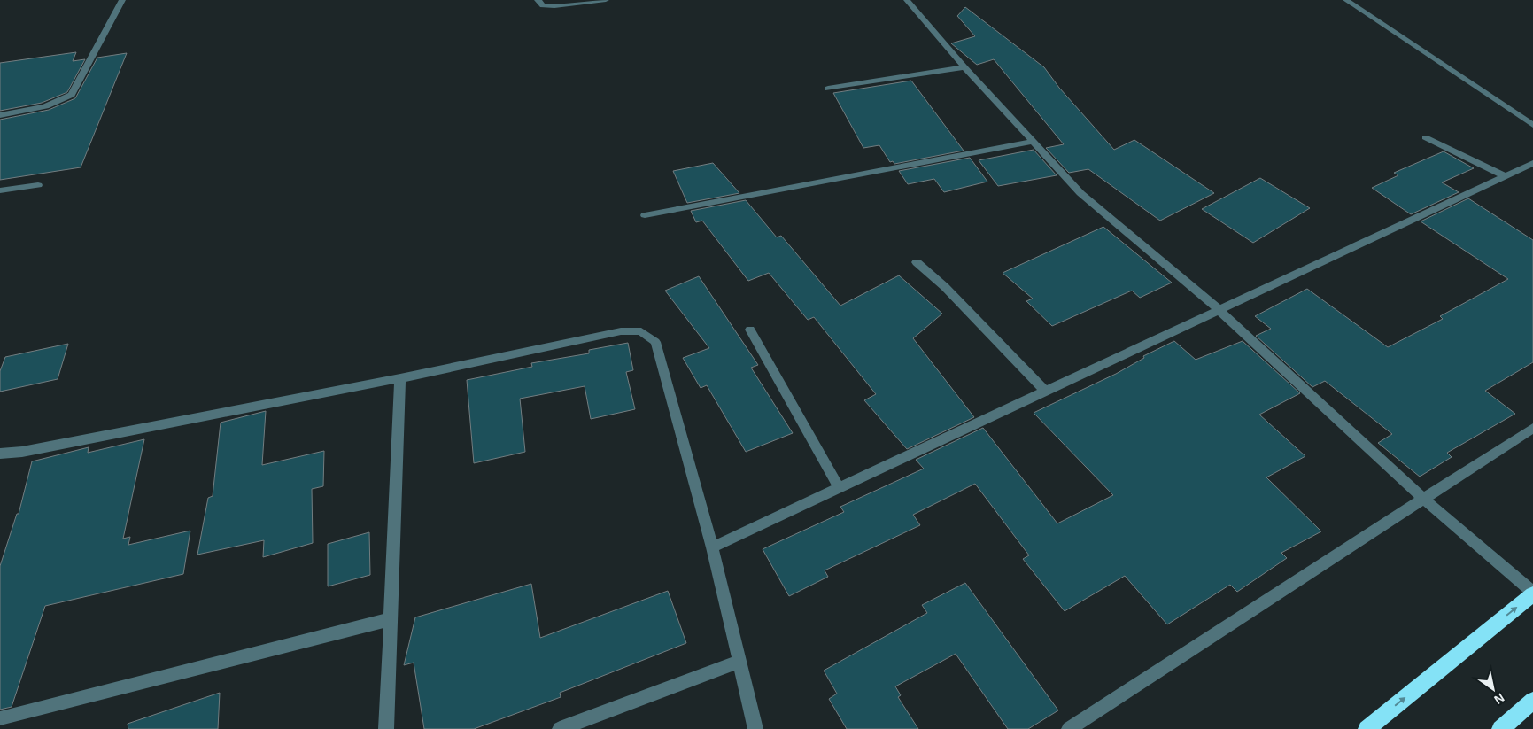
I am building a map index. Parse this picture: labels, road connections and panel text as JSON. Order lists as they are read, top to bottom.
{
  "north": "bottom right"
}
